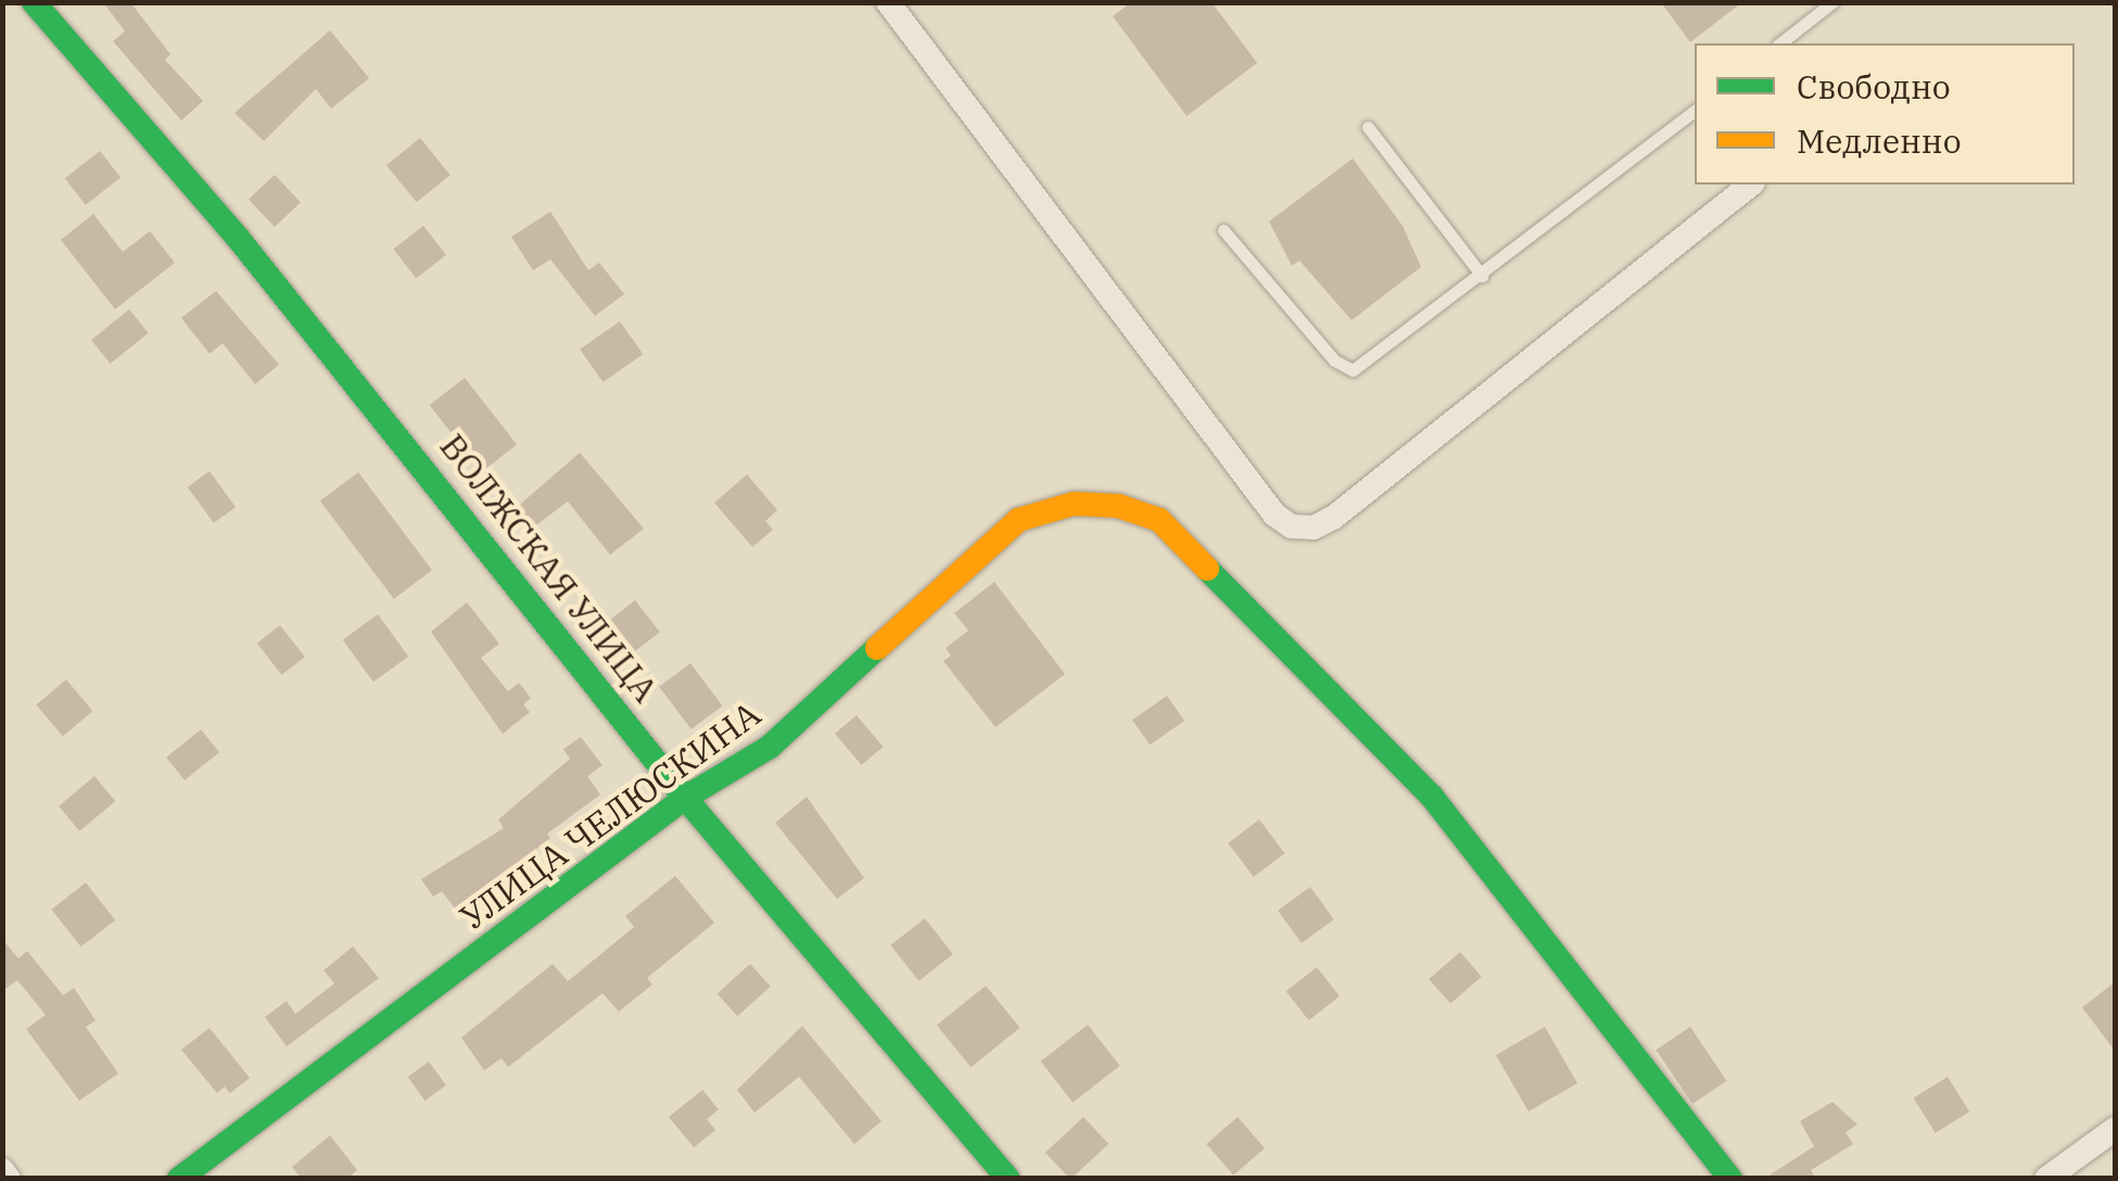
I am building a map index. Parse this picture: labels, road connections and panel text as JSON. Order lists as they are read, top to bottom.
{
  "streets": {
    "street": ["ВОЛЖСКАЯ УЛИЦА", "УЛИЦА ЧЕЛЮСКИНА"]
  },
  "crossings": [
    ["ВОЛЖСКАЯ УЛИЦА", "УЛИЦА ЧЕЛЮСКИНА"]
  ],
  "legend": ["Свободно", "Медленно"]
}
